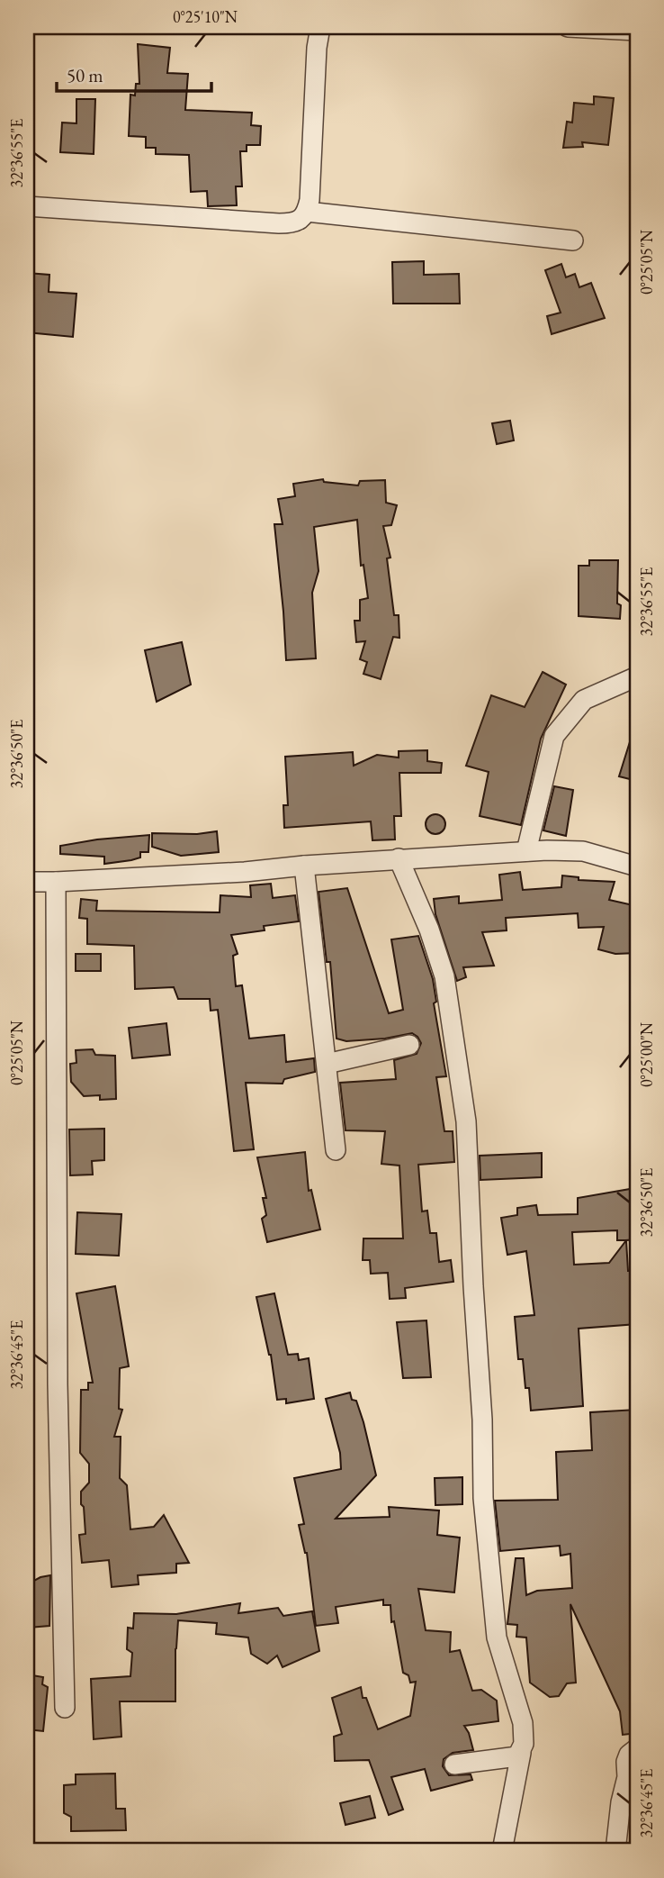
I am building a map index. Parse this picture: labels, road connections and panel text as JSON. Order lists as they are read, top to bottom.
{
  "scale_bar": "50 m",
  "coordinates": [
    "0°25'10\"N",
    "32°36'55\"E",
    "0°25'05\"N",
    "32°36'50\"E",
    "0°25'00\"N",
    "32°36'45\"E"
  ]
}
